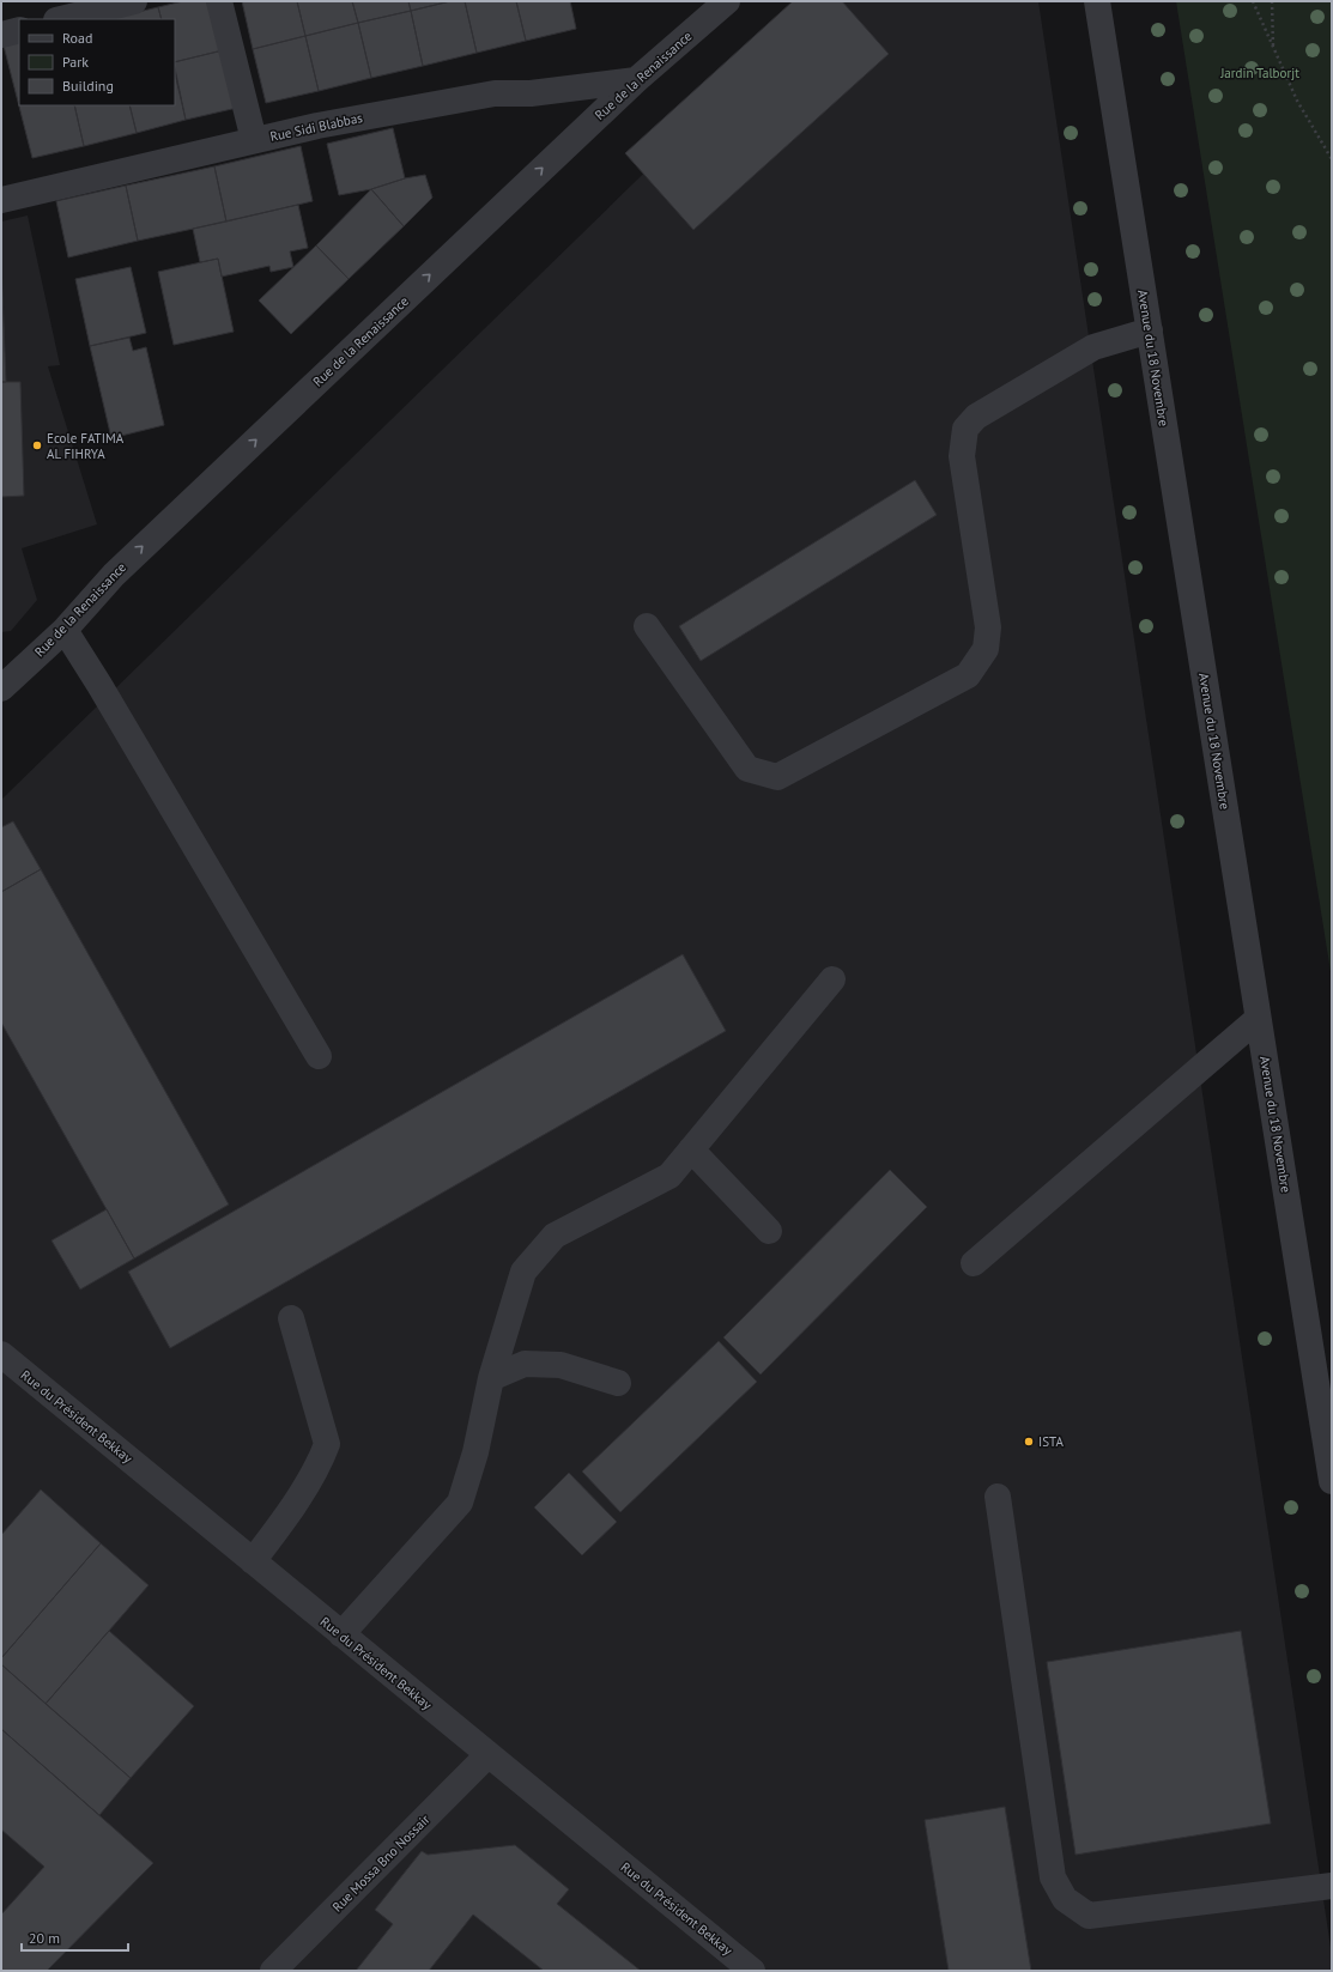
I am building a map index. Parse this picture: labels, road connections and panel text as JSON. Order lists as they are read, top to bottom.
{
  "streets": {
    "street": [
      "Rue de la Renaissance",
      "Rue Sidi Blabbas",
      "Avenue du 18 Novembre",
      "Rue du Président Bekkay",
      "Rue Mossa Bno Nossair"
    ]
  },
  "crossings": [
    ["Rue de la Renaissance", "Rue Sidi Blabbas"],
    ["Rue du Président Bekkay", "Rue Mossa Bno Nossair"]
  ],
  "one_way": ["Rue de la Renaissance"],
  "parks": ["Jardin Talborjt"],
  "places": ["Ecole FATIMA AL FIHRYA", "ISTA"],
  "legend": ["Road", "Park", "Building"],
  "scale_bar": "20 m"
}
